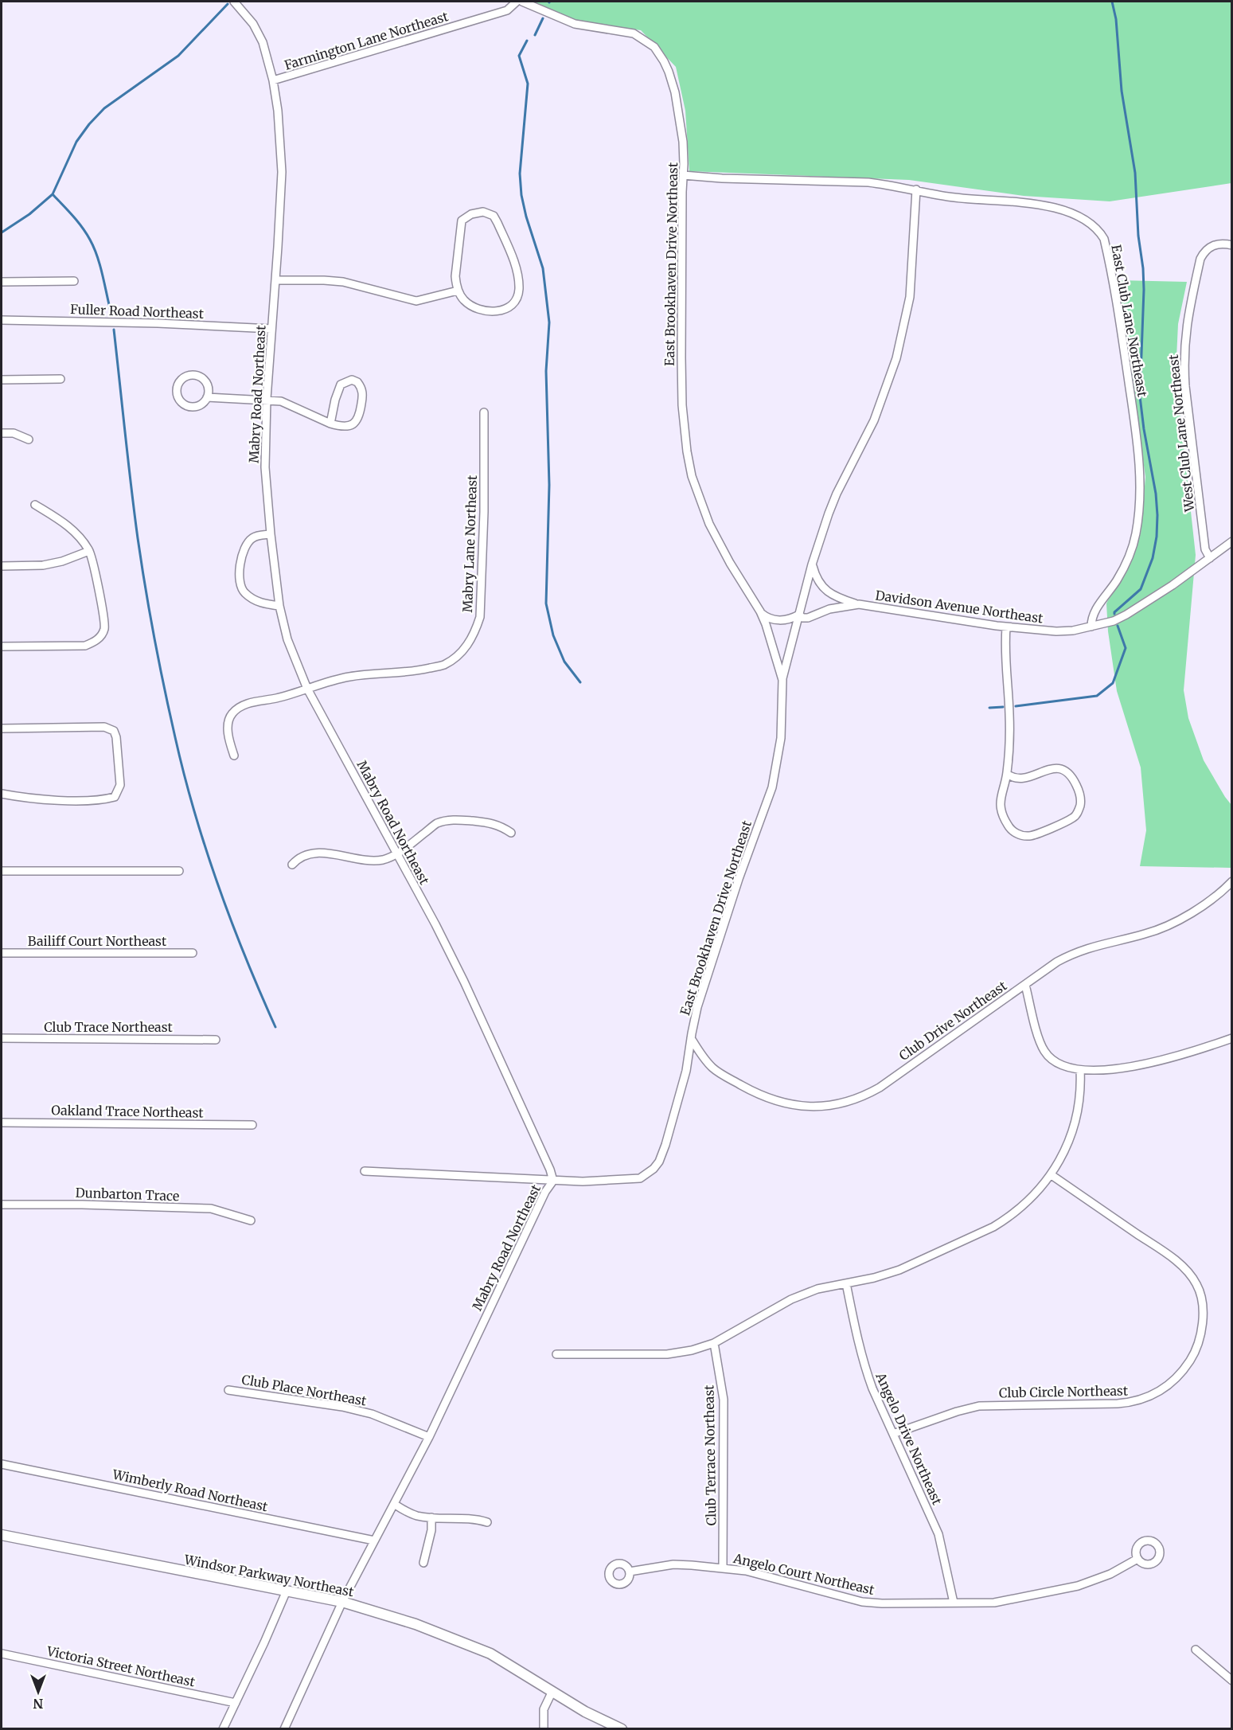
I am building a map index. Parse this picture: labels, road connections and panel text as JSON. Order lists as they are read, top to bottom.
{
  "streets": {
    "street": [
      "Farmington Lane Northeast",
      "East Brookhaven Drive Northeast",
      "Fuller Road Northeast",
      "East Club Lane Northeast",
      "Mabry Road Northeast",
      "West Club Lane Northeast",
      "Mabry Lane Northeast",
      "Davidson Avenue Northeast",
      "Bailiff Court Northeast",
      "Club Drive Northeast",
      "Club Trace Northeast",
      "Oakland Trace Northeast",
      "Dunbarton Trace",
      "Club Place Northeast",
      "Club Circle Northeast",
      "Angelo Drive Northeast",
      "Club Terrace Northeast",
      "Wimberly Road Northeast",
      "Angelo Court Northeast",
      "Windsor Parkway Northeast",
      "Victoria Street Northeast"
    ]
  },
  "crossings": [
    ["Farmington Lane Northeast", "Mabry Road Northeast"],
    ["East Brookhaven Drive Northeast", "East Club Lane Northeast"],
    ["East Brookhaven Drive Northeast", "Mabry Road Northeast"],
    ["East Brookhaven Drive Northeast", "Club Drive Northeast"],
    ["Fuller Road Northeast", "Mabry Road Northeast"],
    ["East Club Lane Northeast", "Davidson Avenue Northeast"],
    ["Mabry Road Northeast", "Mabry Lane Northeast"],
    ["Mabry Road Northeast", "Club Place Northeast"],
    ["Mabry Road Northeast", "Wimberly Road Northeast"],
    ["Mabry Road Northeast", "Windsor Parkway Northeast"],
    ["West Club Lane Northeast", "Davidson Avenue Northeast"],
    ["Club Circle Northeast", "Angelo Drive Northeast"],
    ["Angelo Drive Northeast", "Angelo Court Northeast"],
    ["Club Terrace Northeast", "Angelo Court Northeast"]
  ],
  "north": "bottom"
}
